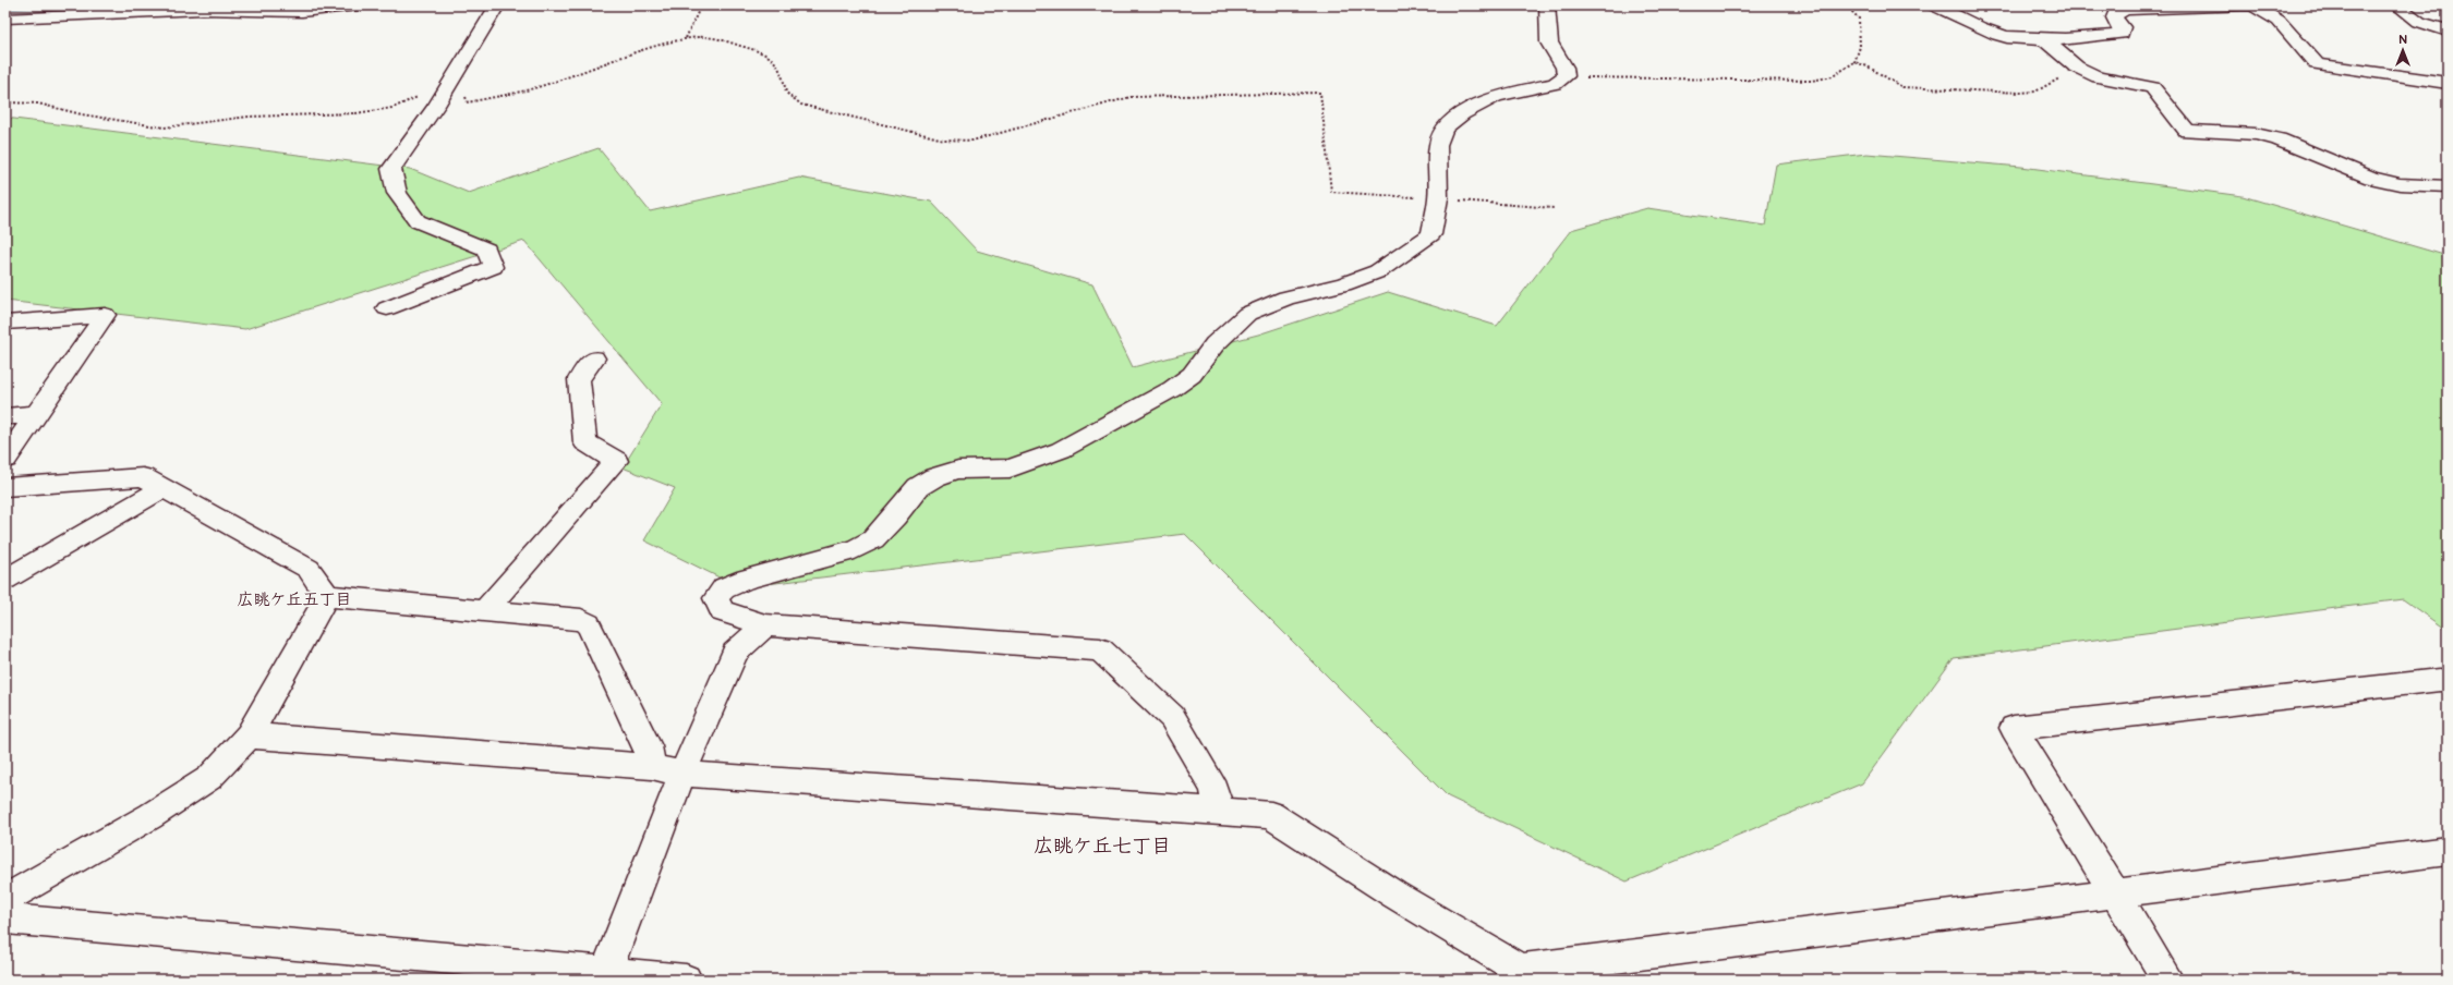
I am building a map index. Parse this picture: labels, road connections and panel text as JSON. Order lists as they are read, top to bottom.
{
  "districts": ["広眺ケ丘五丁目", "広眺ケ丘七丁目"],
  "north": "top"
}
